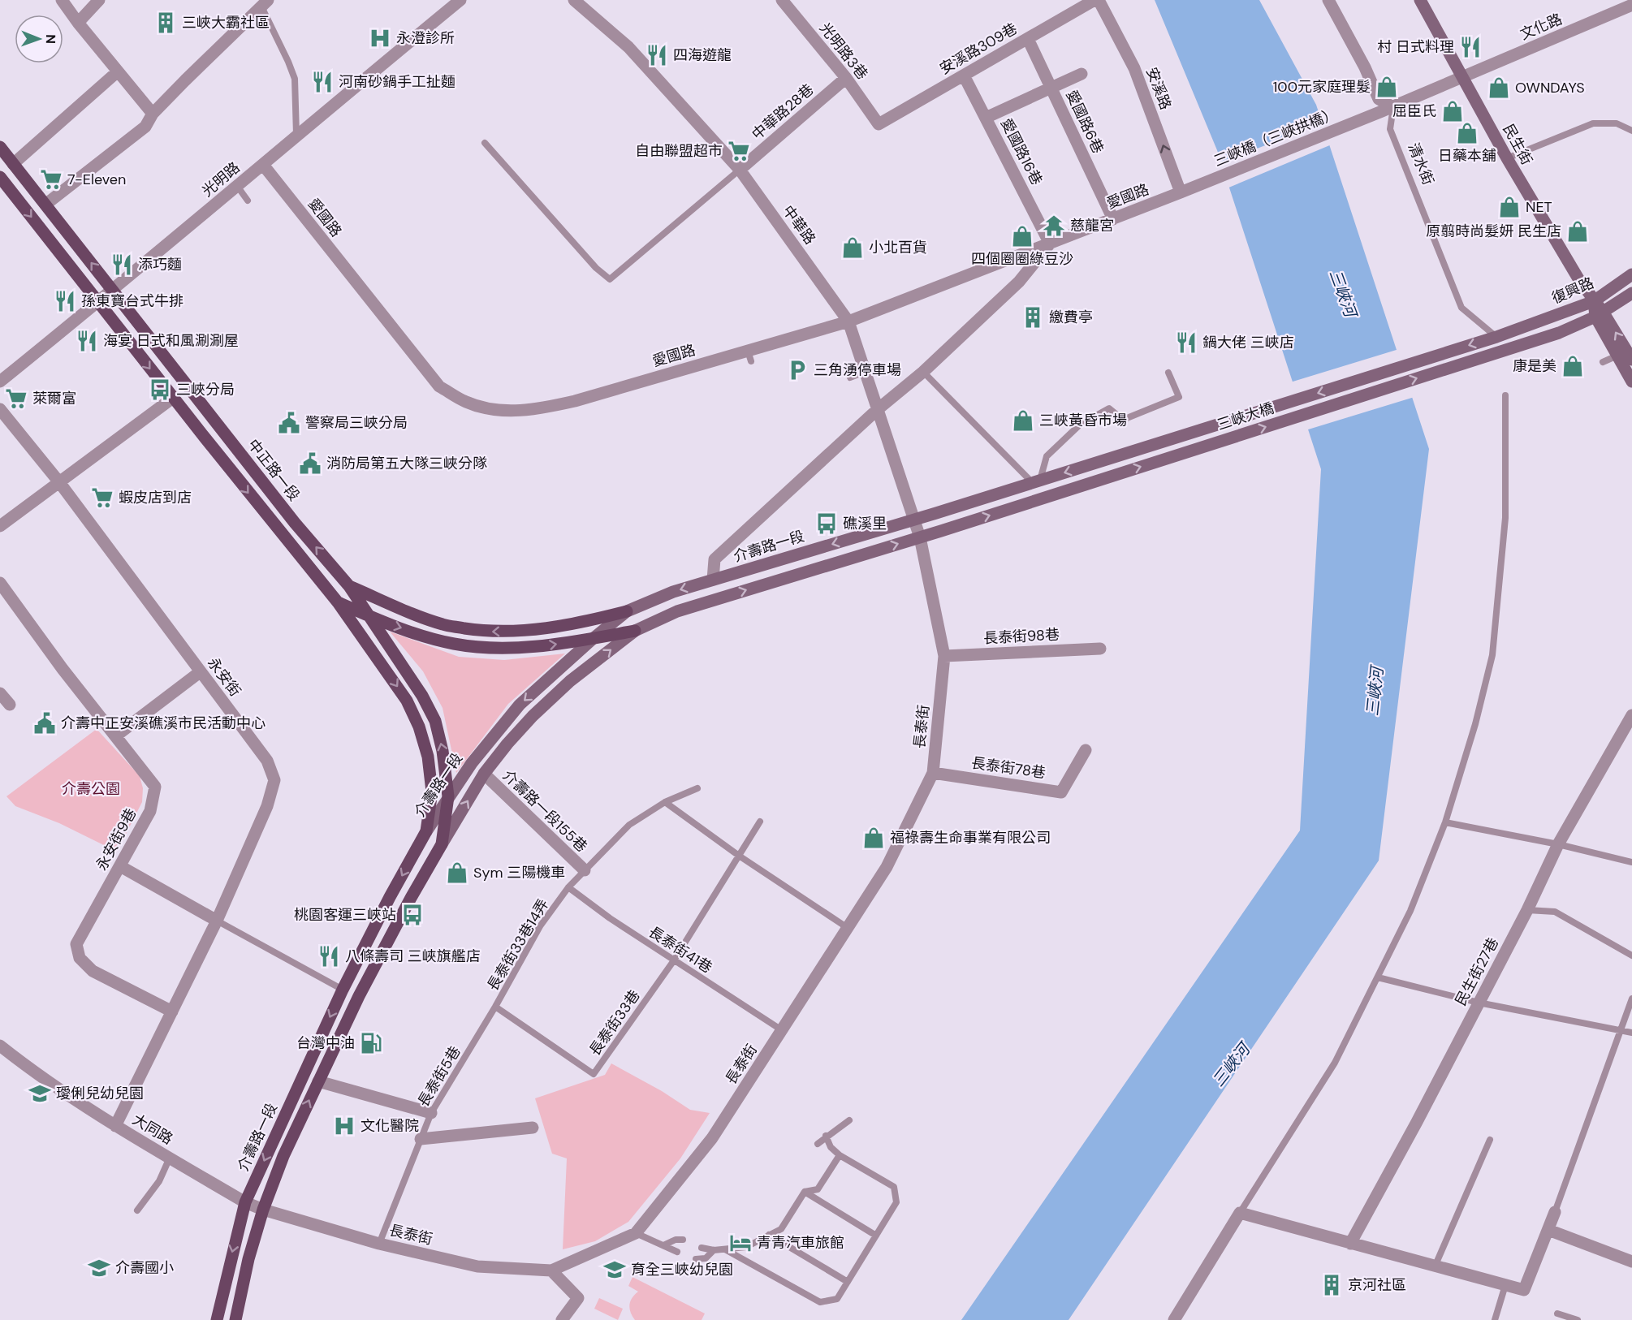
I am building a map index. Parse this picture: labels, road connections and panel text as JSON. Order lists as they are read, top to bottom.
{
  "streets": {
    "main road": [
      "民生街",
      "復興路",
      "三峽大橋",
      "中正路一段",
      "介壽路一段"
    ],
    "street": [
      "文化路",
      "安溪路309巷",
      "光明路3巷",
      "安溪路",
      "中華路28巷",
      "愛國路6巷",
      "三峽橋（三峽拱橋）",
      "愛國路16巷",
      "光明路",
      "愛國路",
      "中華路",
      "長泰街98巷",
      "永安街",
      "長泰街",
      "長泰街78巷",
      "介壽路一段155巷",
      "永安街9巷",
      "民生街27巷",
      "大同路"
    ],
    "lane": [
      "清水街",
      "長泰街33巷14弄",
      "長泰街41巷",
      "長泰街33巷",
      "長泰街5巷"
    ]
  },
  "crossings": [
    ["文化路", "三峽橋（三峽拱橋）"],
    ["文化路", "民生街"],
    ["文化路", "清水街"],
    ["安溪路309巷", "光明路3巷"],
    ["安溪路309巷", "愛國路6巷"],
    ["安溪路309巷", "愛國路16巷"],
    ["光明路3巷", "中華路28巷"],
    ["安溪路", "三峽橋（三峽拱橋）"],
    ["安溪路", "愛國路"],
    ["中華路28巷", "中華路"],
    ["愛國路6巷", "愛國路"],
    ["三峽橋（三峽拱橋）", "清水街"],
    ["三峽橋（三峽拱橋）", "愛國路"],
    ["民生街", "復興路"],
    ["愛國路16巷", "愛國路"],
    ["清水街", "三峽大橋"],
    ["光明路", "愛國路"],
    ["光明路", "中正路一段"],
    ["愛國路", "中華路"],
    ["中華路", "三峽大橋"],
    ["中華路", "介壽路一段"],
    ["中華路", "長泰街"],
    ["復興路", "三峽大橋"],
    ["三峽大橋", "介壽路一段"],
    ["三峽大橋", "長泰街"],
    ["中正路一段", "介壽路一段"],
    ["介壽路一段", "大同路"],
    ["長泰街98巷", "長泰街"],
    ["永安街", "永安街9巷"],
    ["永安街", "大同路"],
    ["長泰街", "長泰街78巷"],
    ["長泰街", "長泰街41巷"],
    ["長泰街", "長泰街5巷"],
    ["長泰街", "大同路"],
    ["介壽路一段155巷", "長泰街33巷14弄"],
    ["長泰街33巷14弄", "長泰街41巷"],
    ["長泰街33巷14弄", "長泰街33巷"],
    ["長泰街33巷14弄", "長泰街5巷"],
    ["長泰街41巷", "長泰街33巷"],
    ["長泰街33巷", "長泰街5巷"]
  ],
  "one_way": ["安溪路"],
  "water": ["三峽河"],
  "parks": ["介壽公園"],
  "places": {
    "building": ["三峽大霸社區", "繳費亭", "京河社區"],
    "hospital": ["永澄診所", "文化醫院"],
    "restaurant": [
      "村 日式料理",
      "四海遊龍",
      "河南砂鍋手工扯麵",
      "添巧麵",
      "孫東寶台式牛排",
      "海宴 日式和風涮涮屋",
      "鍋大佬 三峽店",
      "八條壽司 三峽旗艦店"
    ],
    "shop": [
      "100元家庭理髮",
      "OWNDAYS",
      "屈臣氏",
      "日藥本舖",
      "NET",
      "原翦時尚髮妍 民生店",
      "四個圈圈綠豆沙",
      "小北百貨",
      "康是美",
      "三峽黃昏市場",
      "福祿壽生命事業有限公司",
      "Sym 三陽機車"
    ],
    "supermarket": [
      "自由聯盟超市",
      "7-Eleven",
      "萊爾富",
      "蝦皮店到店"
    ],
    "temple": ["慈龍宮"],
    "parking": ["三角湧停車場"],
    "bus stop": ["三峽分局", "礁溪里", "桃園客運三峽站"],
    "public building": ["警察局三峽分局", "消防局第五大隊三峽分隊", "介壽中正安溪礁溪市民活動中心"],
    "fuel station": ["台灣中油"],
    "school or university": ["璦俐兒幼兒園", "介壽國小", "育全三峽幼兒園"],
    "hotel": ["青青汽車旅館"]
  },
  "north": "right"
}
